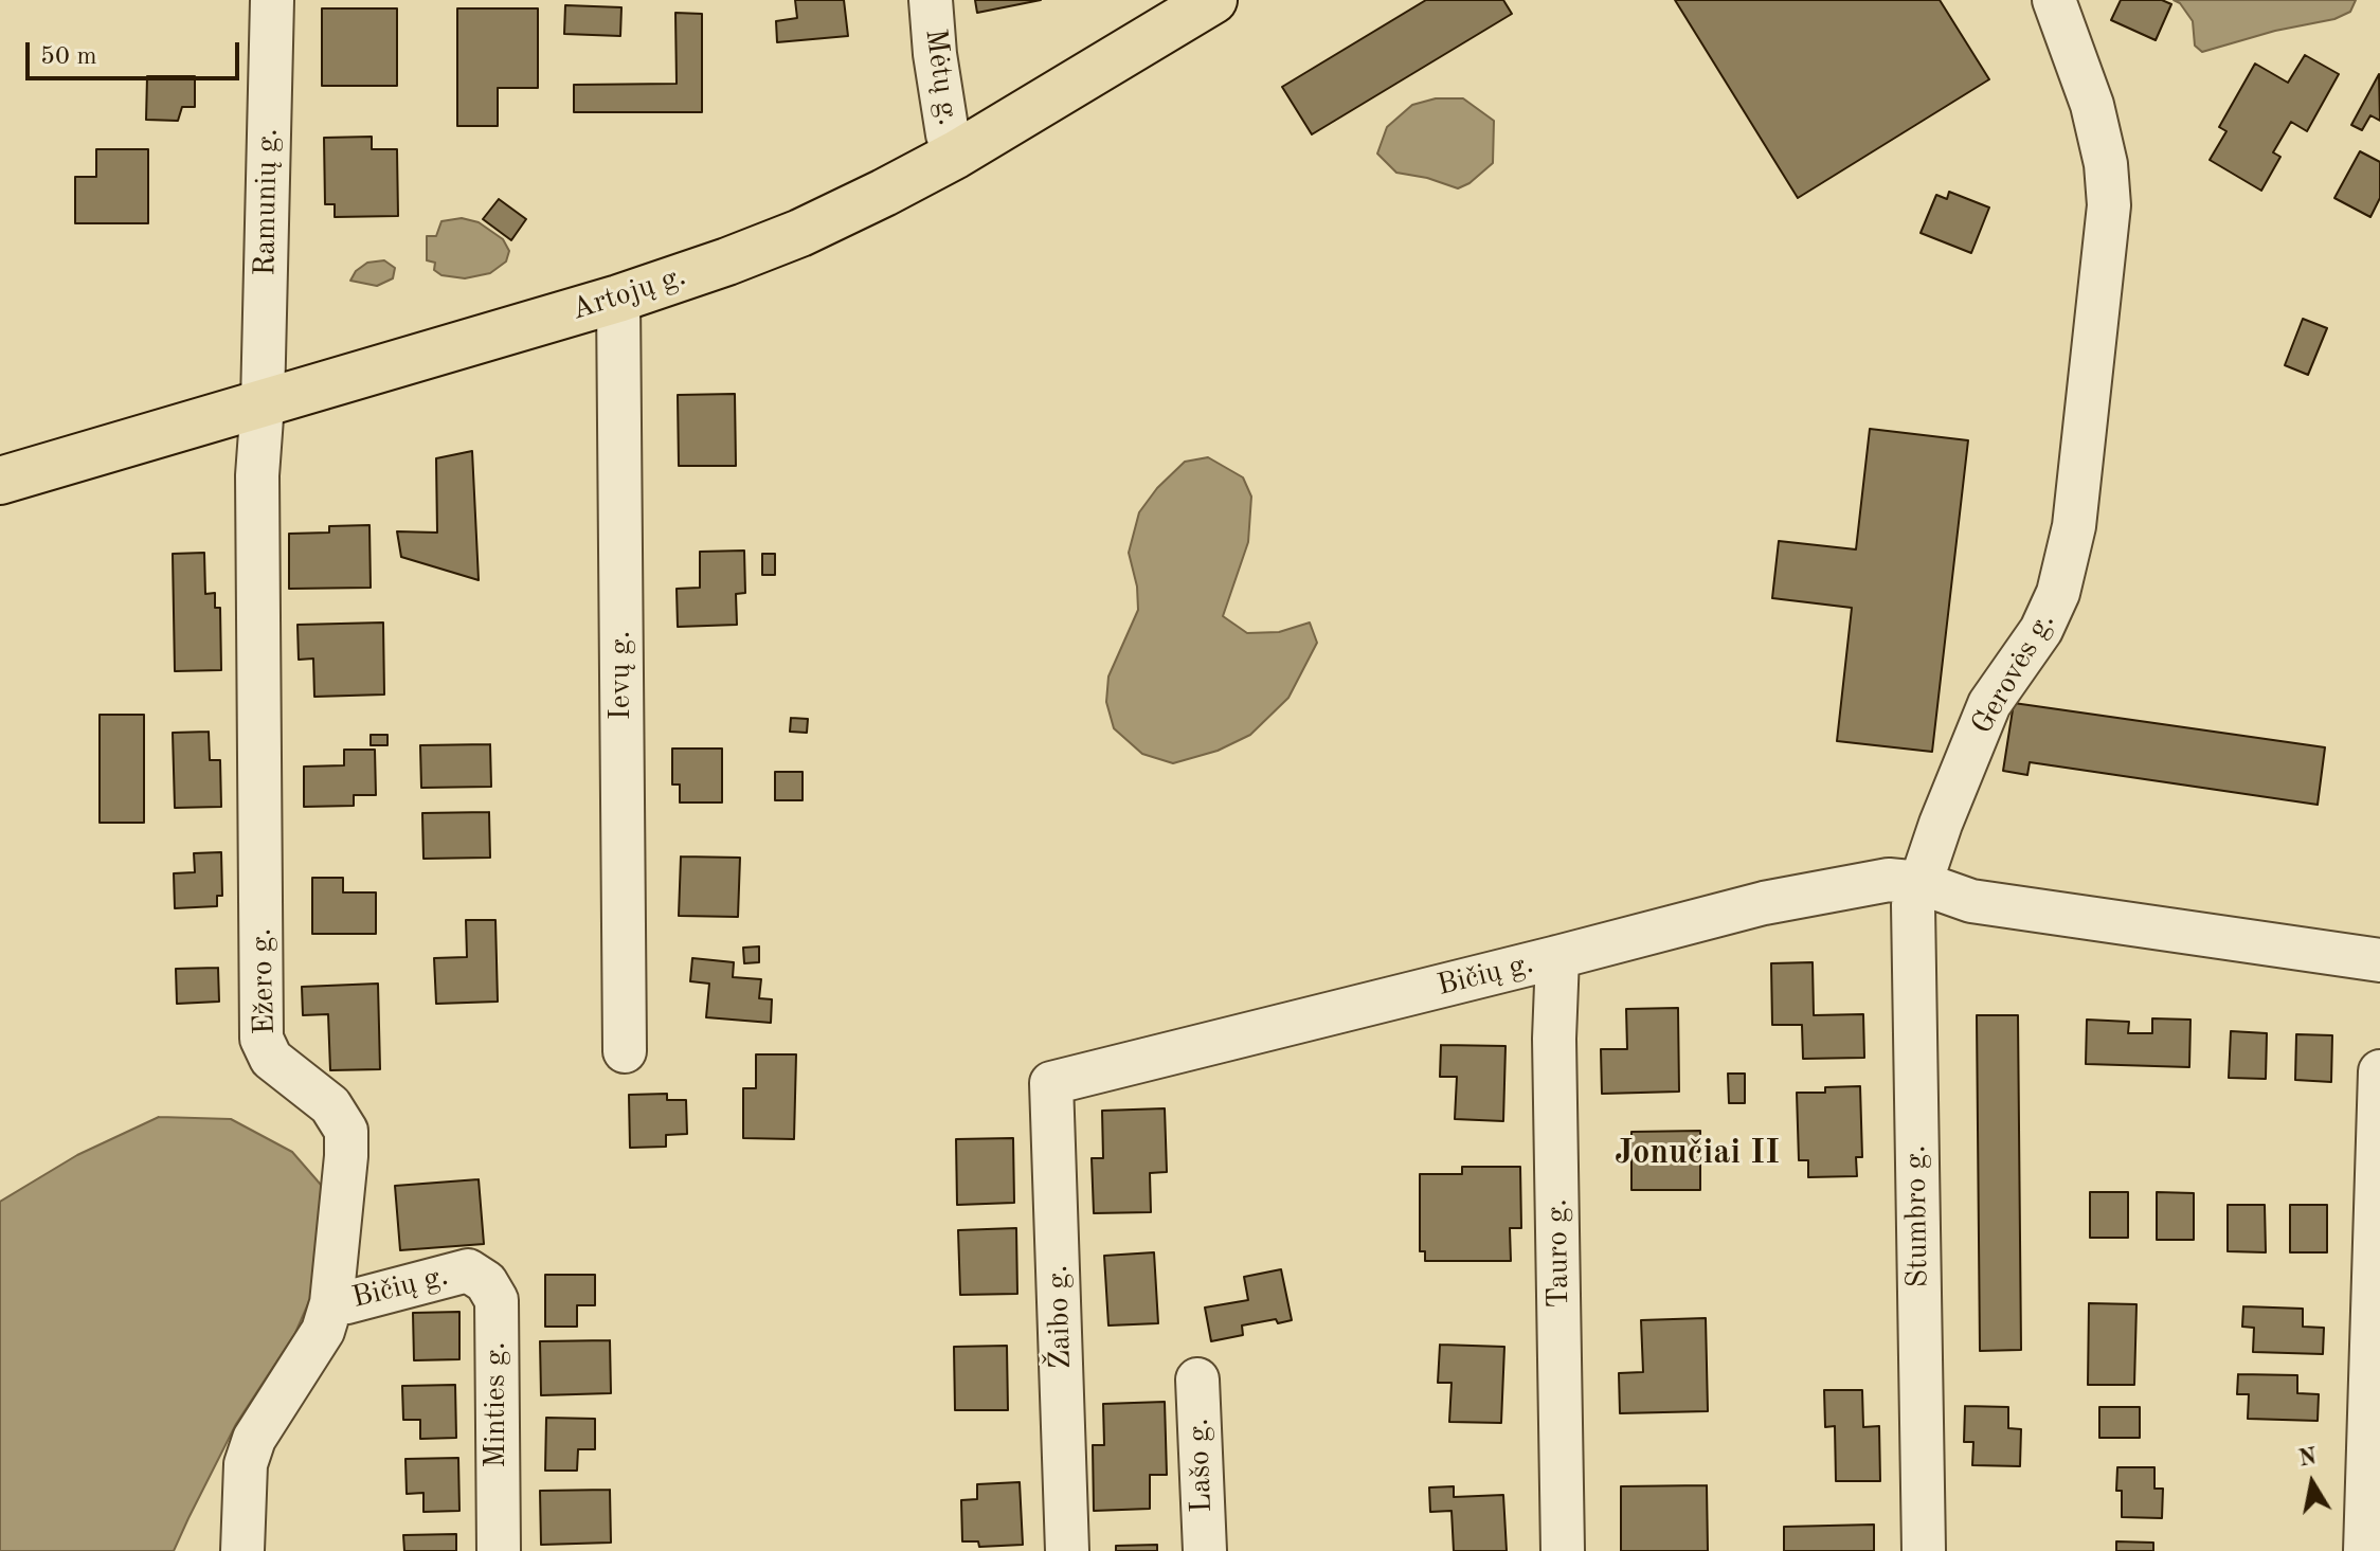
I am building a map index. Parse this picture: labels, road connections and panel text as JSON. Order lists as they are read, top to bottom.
{
  "streets": {
    "main road": ["Artojų g."],
    "street": [
      "Mėtų g.",
      "Ramunių g.",
      "Gerovės g.",
      "Ievų g.",
      "Bičių g.",
      "Ežero g.",
      "Stumbro g.",
      "Tauro g.",
      "Žaibo g.",
      "Minties g.",
      "Lašo g."
    ]
  },
  "crossings": [
    ["Mėtų g.", "Artojų g."],
    ["Ramunių g.", "Artojų g."],
    ["Ramunių g.", "Ežero g."],
    ["Artojų g.", "Ievų g."],
    ["Artojų g.", "Ežero g."],
    ["Gerovės g.", "Bičių g."],
    ["Gerovės g.", "Stumbro g."],
    ["Bičių g.", "Ežero g."],
    ["Bičių g.", "Stumbro g."],
    ["Bičių g.", "Tauro g."],
    ["Bičių g.", "Žaibo g."],
    ["Bičių g.", "Minties g."]
  ],
  "districts": ["Jonučiai II"],
  "scale_bar": "50 m",
  "north": "top"
}
